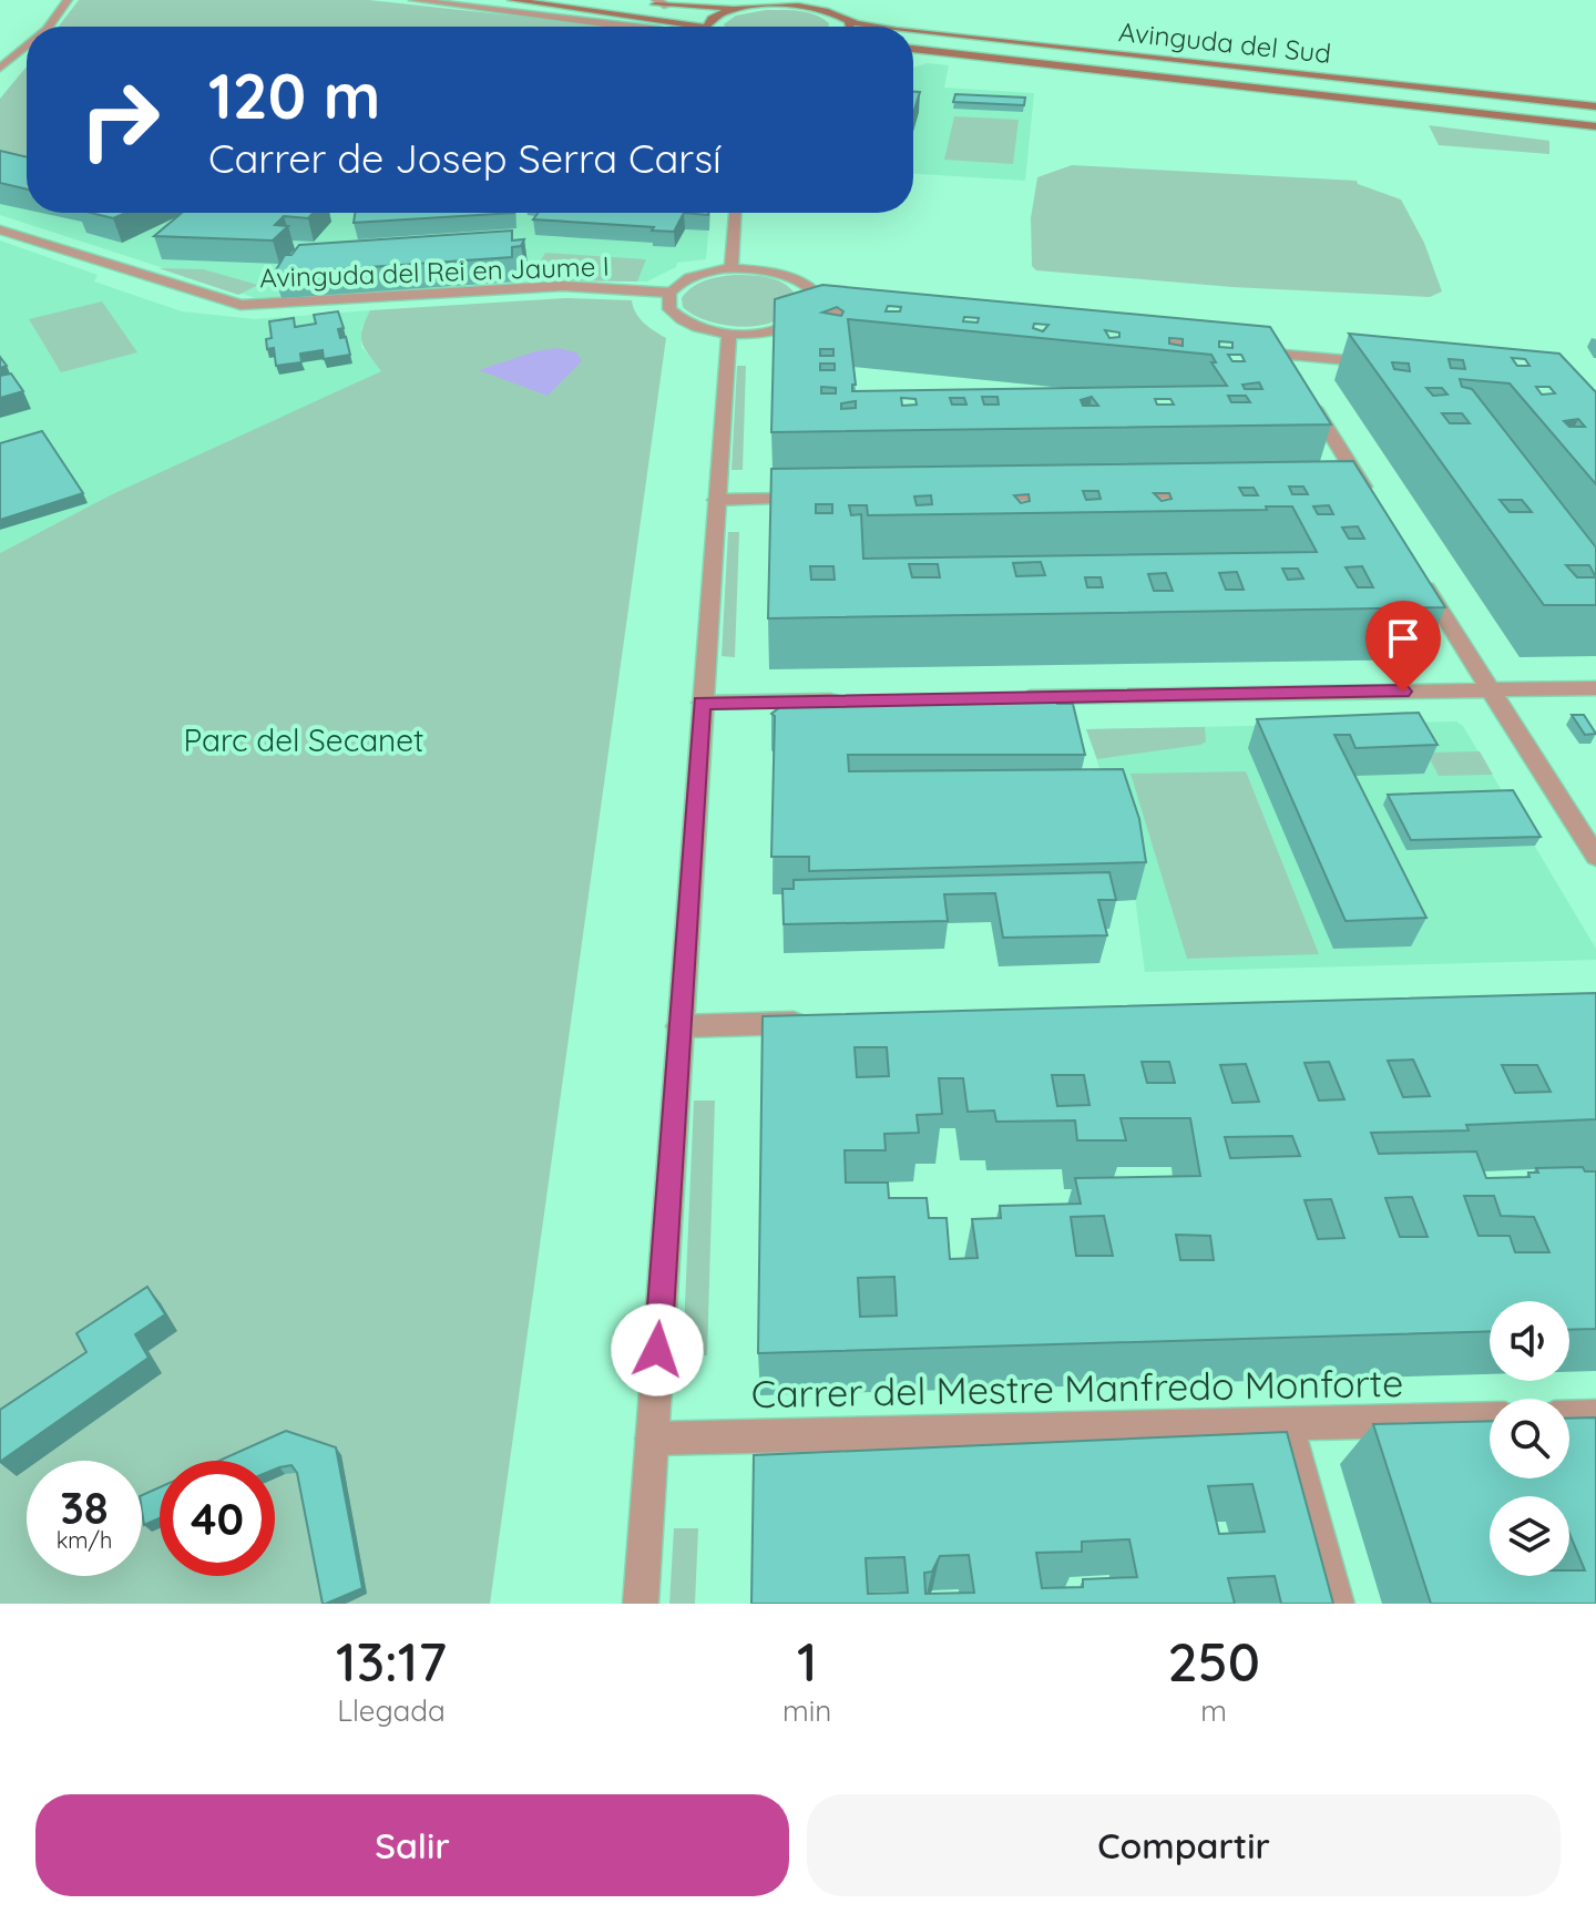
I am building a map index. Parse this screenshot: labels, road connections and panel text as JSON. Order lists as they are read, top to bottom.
{
  "streets": {
    "main road": ["Avinguda del Sud"],
    "street": ["Avinguda del Rei en Jaume I", "Carrer del Mestre Manfredo Monforte"]
  },
  "parks": ["Parc del Secanet"],
  "page": {
    "turn": ["120 m", "Carrer de Josep Serra Carsí"],
    "speed": "38 km/h",
    "limit": "40",
    "eta": [
      "13:17",
      "Llegada",
      "1",
      "min",
      "250",
      "m"
    ],
    "buttons": ["Salir", "Compartir"]
  }
}
